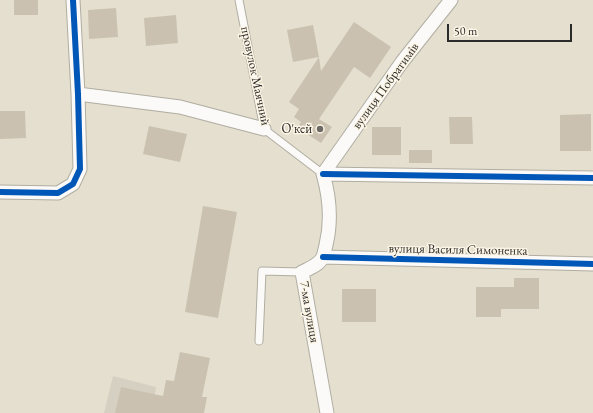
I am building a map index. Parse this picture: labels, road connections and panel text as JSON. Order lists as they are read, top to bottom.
{
  "streets": {
    "street": ["вулиця Побратимів", "вулиця Василя Симоненка", "7-ма вулиця"],
    "lane": ["провулок Маячний"]
  },
  "crossings": [
    ["провулок Маячний", "вулиця Побратимів"],
    ["вулиця Василя Симоненка", "7-ма вулиця"]
  ],
  "places": ["О'кей"],
  "scale_bar": "50 m"
}
